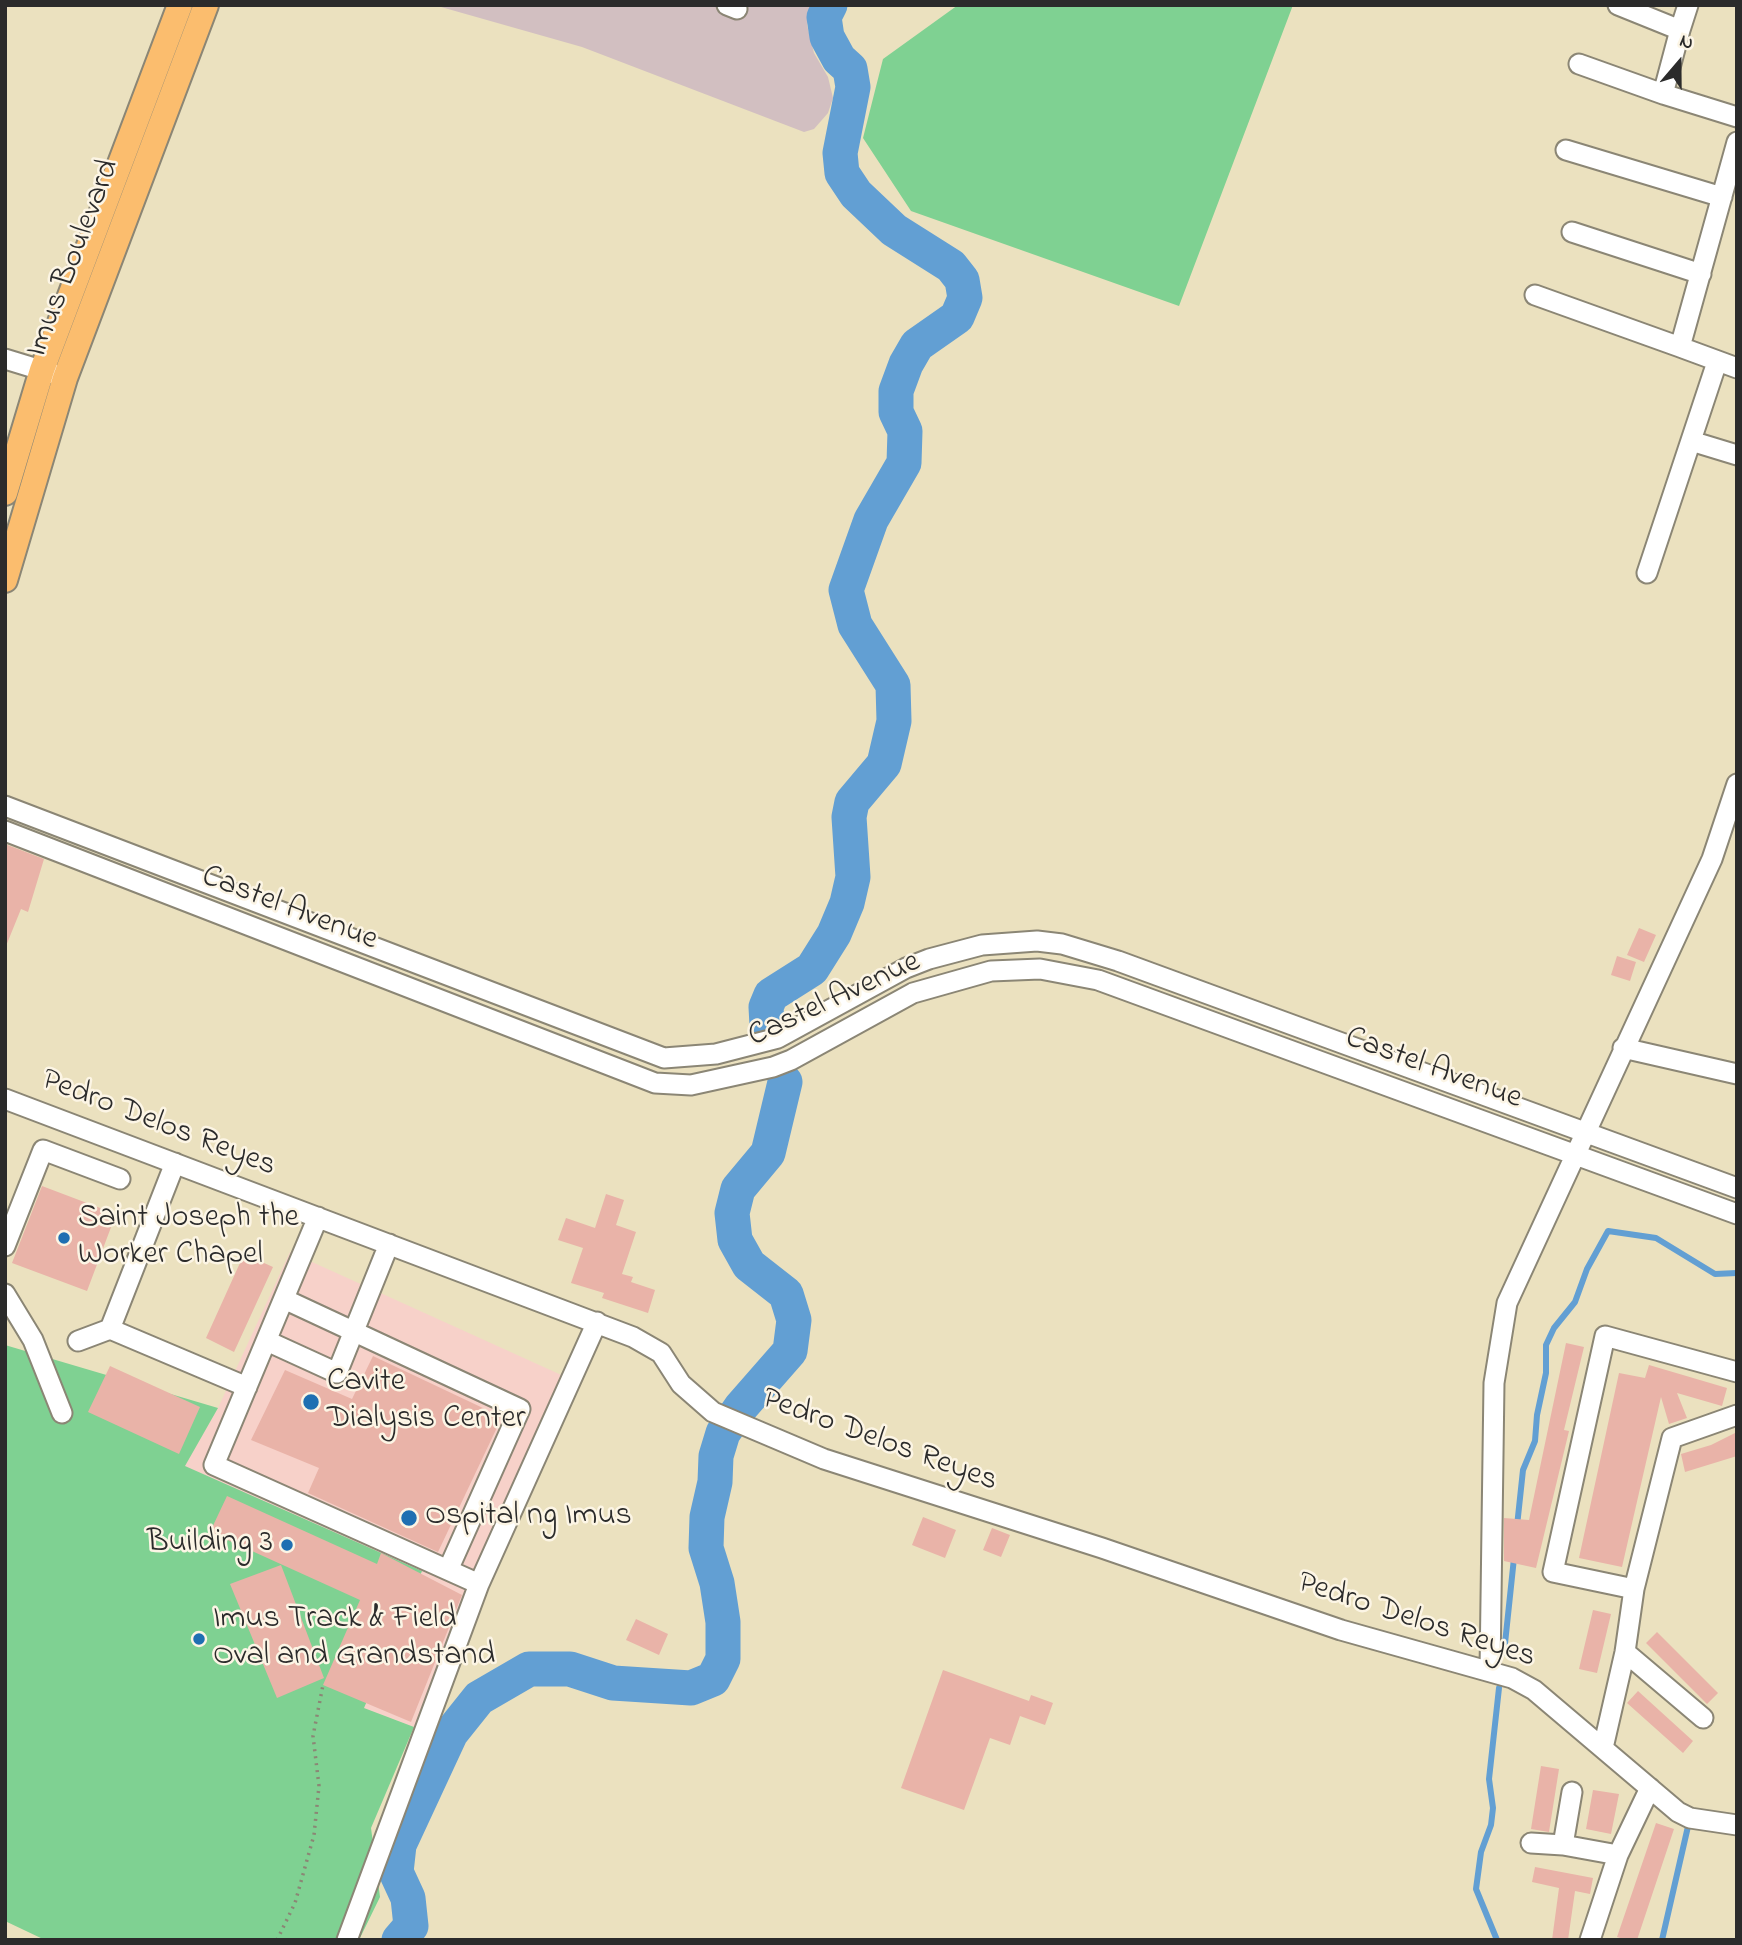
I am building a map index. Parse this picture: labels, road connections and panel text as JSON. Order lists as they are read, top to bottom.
{
  "streets": {
    "main road": ["Imus Boulevard"],
    "street": ["Castel Avenue", "Pedro Delos Reyes"]
  },
  "places": [
    "Saint Joseph the Worker Chapel",
    "Cavite Dialysis Center",
    "Ospital ng Imus",
    "Building 3",
    "Imus Track & Field Oval and Grandstand"
  ],
  "north": "top"
}
